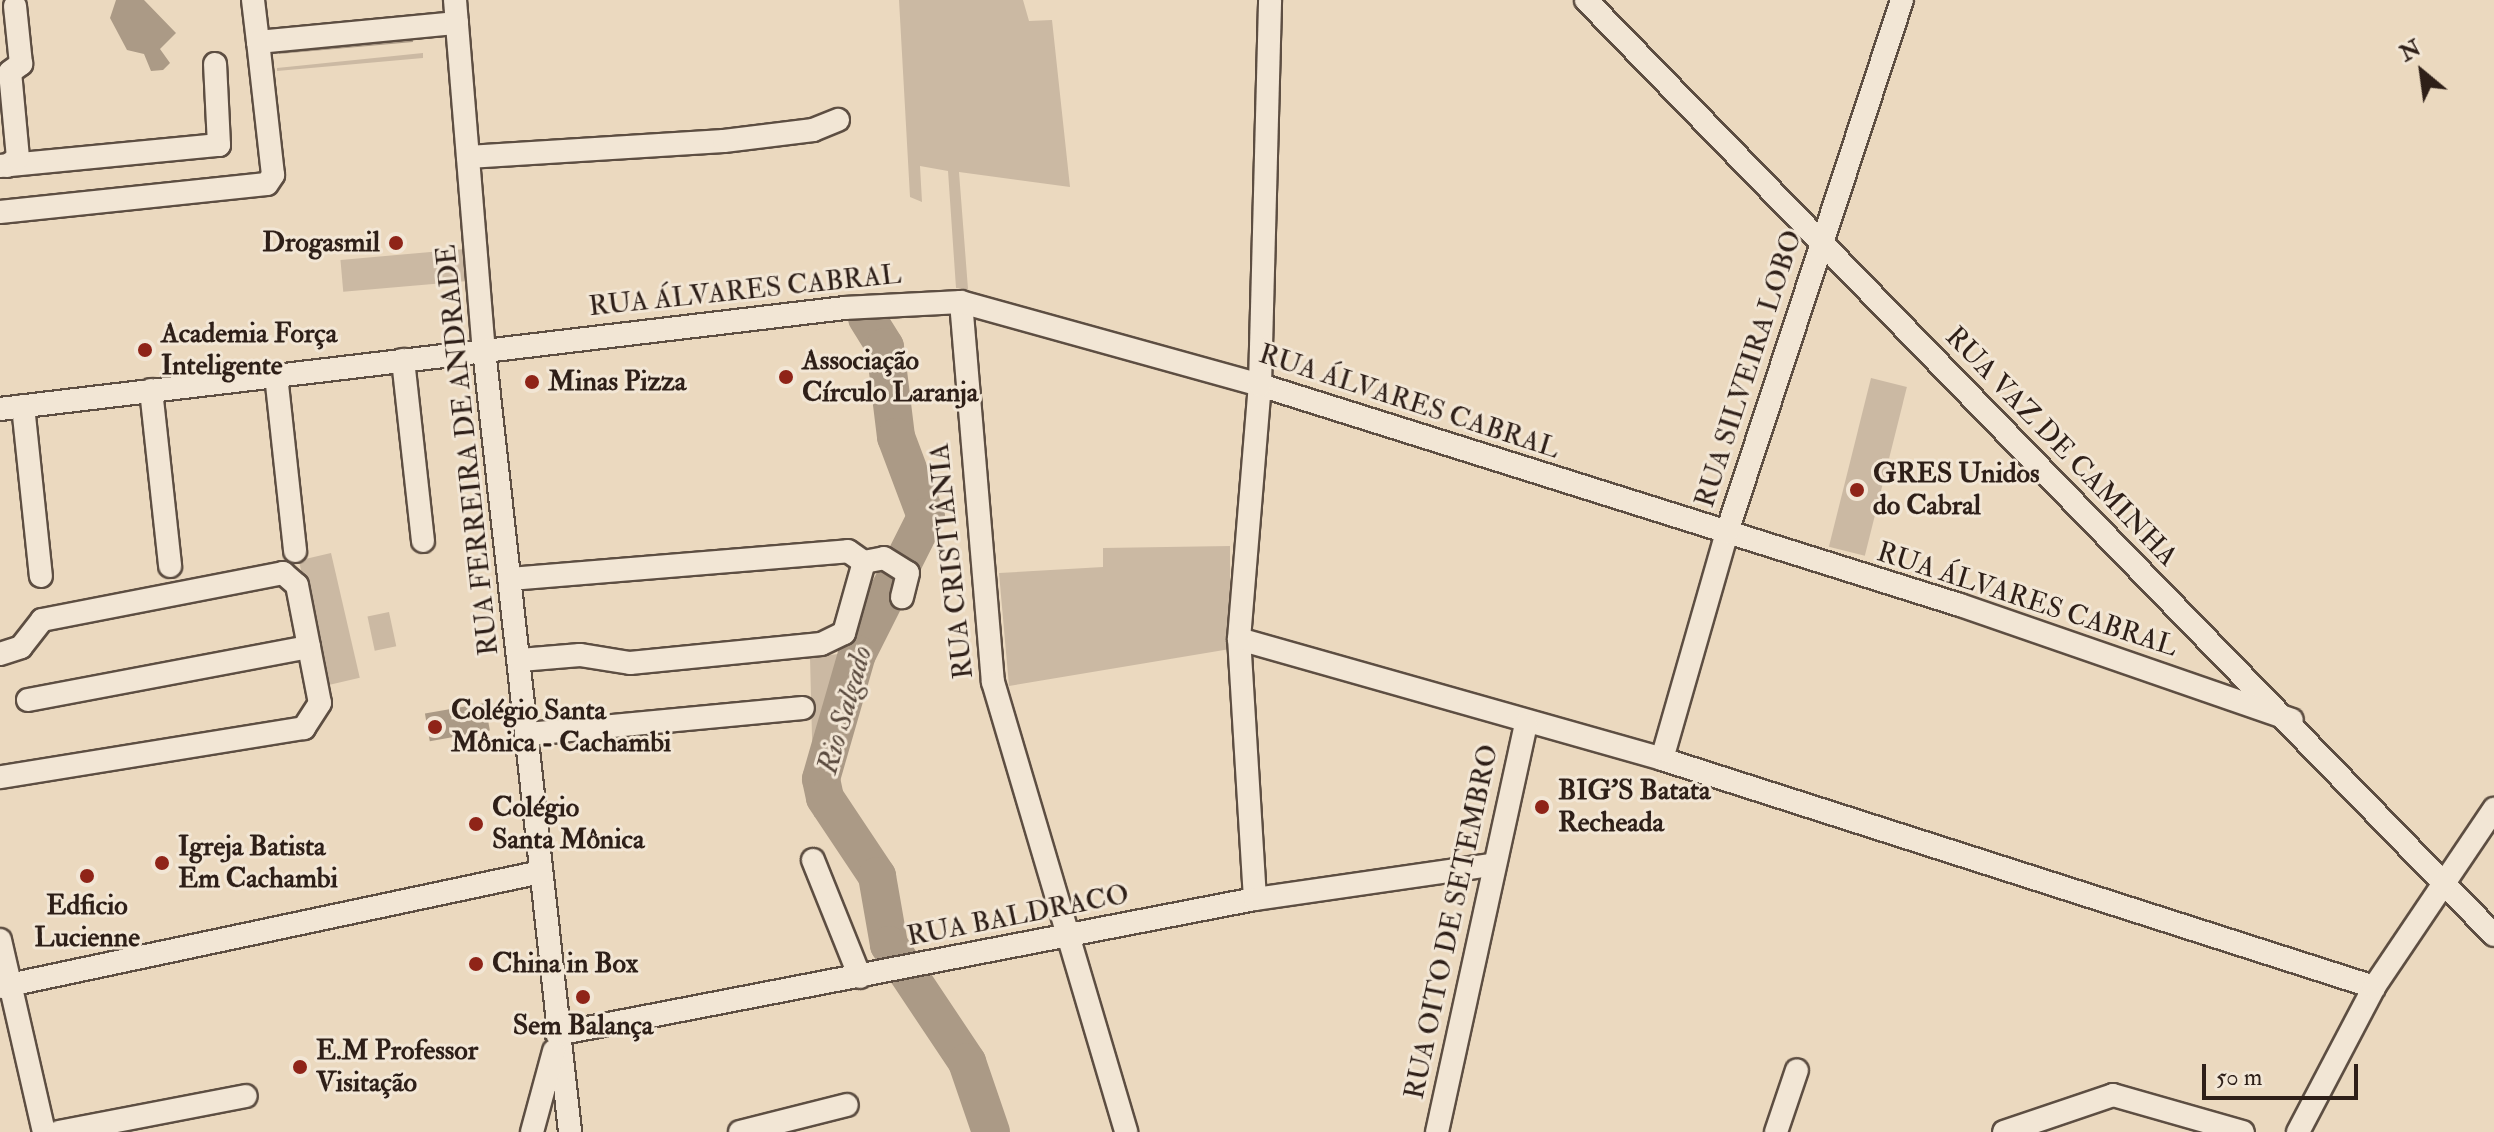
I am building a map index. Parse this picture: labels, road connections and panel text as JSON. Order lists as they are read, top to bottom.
{
  "streets": {
    "street": [
      "RUA ÁLVARES CABRAL",
      "RUA SILVEIRA LOBO",
      "RUA VAZ DE CAMINHA",
      "RUA FERREIRA DE ANDRADE",
      "RUA CRISTIÂNIA",
      "RUA BALDRACO",
      "RUA OITO DE SETEMBRO"
    ]
  },
  "crossings": [
    ["RUA ÁLVARES CABRAL", "RUA SILVEIRA LOBO"],
    ["RUA ÁLVARES CABRAL", "RUA VAZ DE CAMINHA"],
    ["RUA ÁLVARES CABRAL", "RUA FERREIRA DE ANDRADE"],
    ["RUA ÁLVARES CABRAL", "RUA CRISTIÂNIA"],
    ["RUA SILVEIRA LOBO", "RUA VAZ DE CAMINHA"],
    ["RUA FERREIRA DE ANDRADE", "RUA BALDRACO"],
    ["RUA CRISTIÂNIA", "RUA BALDRACO"],
    ["RUA BALDRACO", "RUA OITO DE SETEMBRO"]
  ],
  "water": ["Rio Salgado"],
  "places": [
    "Drogasmil",
    "Academia Força Inteligente",
    "Associação Círculo Laranja",
    "Minas Pizza",
    "GRES Unidos do Cabral",
    "Colégio Santa Mônica - Cachambi",
    "BIG'S Batata Recheada",
    "Colégio Santa Mônica",
    "Igreja Batista Em Cachambi",
    "Edficio Lucienne",
    "China in Box",
    "Sem Balança",
    "E.M Professor Visitação"
  ],
  "scale_bar": "50 m",
  "north": "top left"
}
